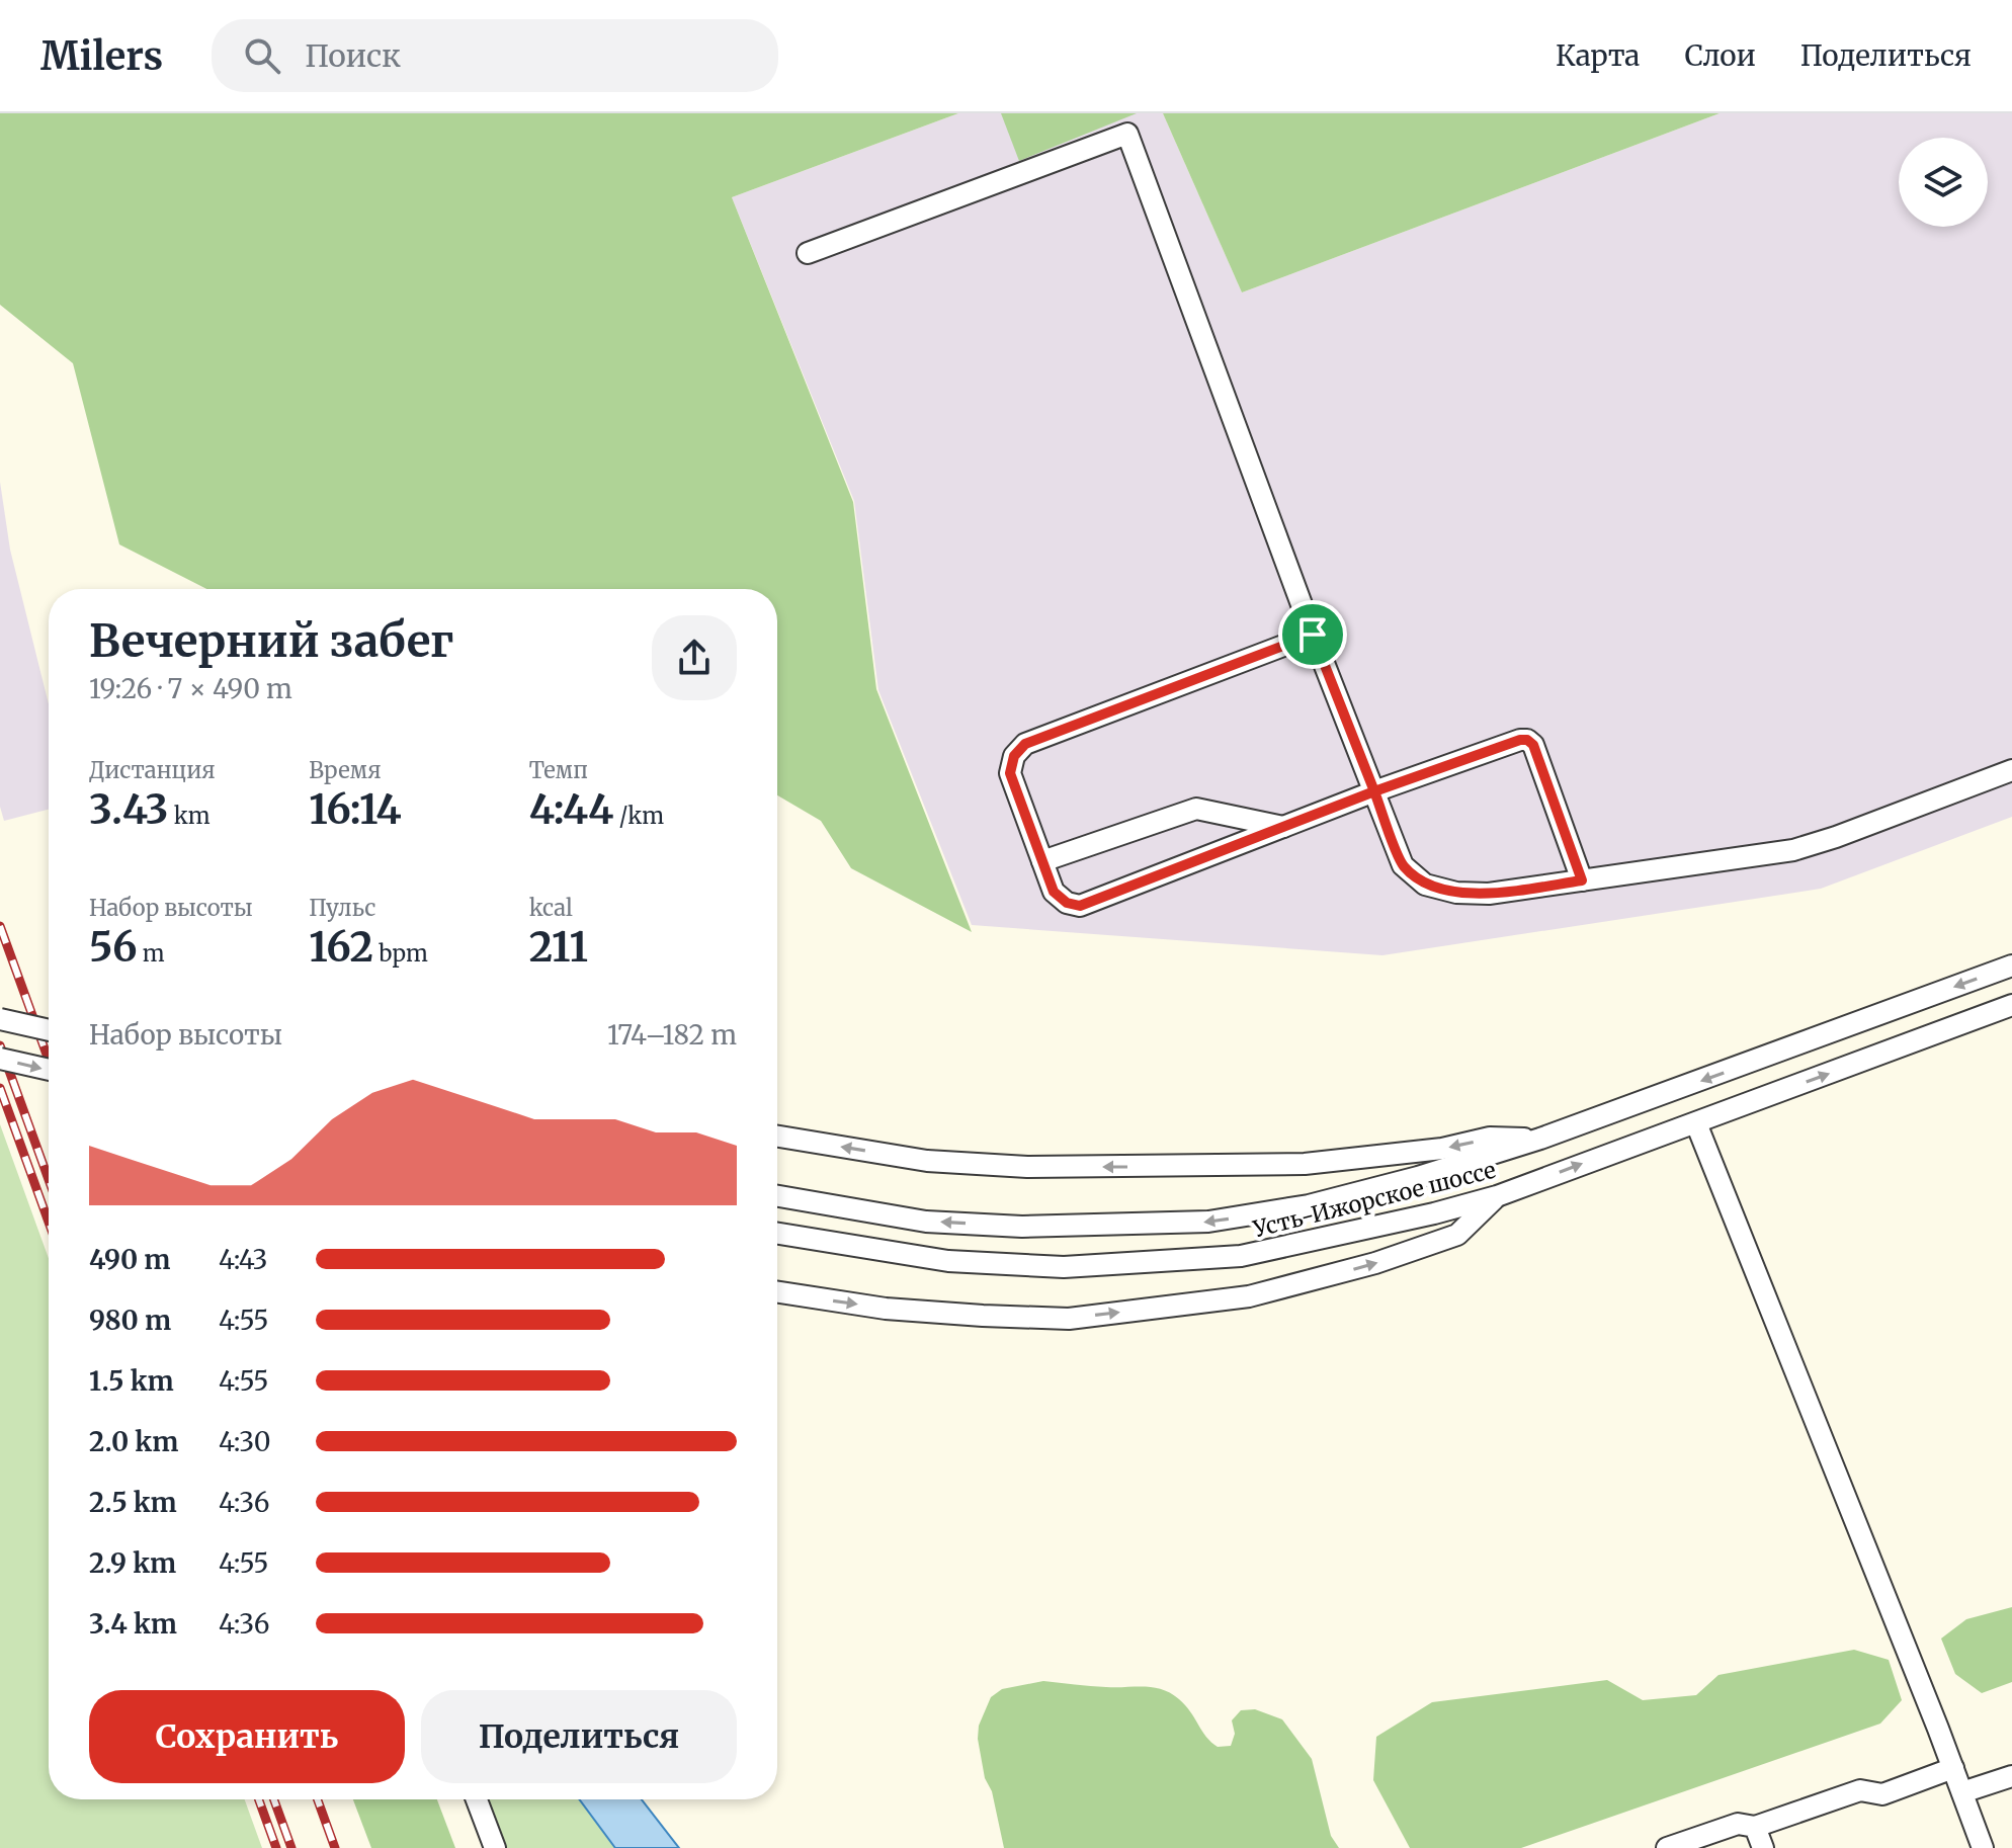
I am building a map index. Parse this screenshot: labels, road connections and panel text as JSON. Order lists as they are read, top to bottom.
{
  "streets": {
    "street": ["Усть-Ижорское шоссе"]
  },
  "page": {
    "header": "Milers",
    "search": "Поиск",
    "nav": ["Карта", "Слои", "Поделиться"],
    "heading": ["Вечерний забег", "19:26 · 7 × 490 m"],
    "stats": [
      ["Дистанция", "3.43 km"],
      ["Время", "16:14"],
      ["Темп", "4:44 /km"],
      ["Набор высоты", "56 m"],
      ["Пульс", "162 bpm"],
      ["kcal", "211"]
    ],
    "chart": ["Набор высоты", "174–182 m"],
    "list": [
      {
        "name": "490 m",
        "note": "4:43"
      },
      {
        "name": "980 m",
        "note": "4:55"
      },
      {
        "name": "1.5 km",
        "note": "4:55"
      },
      {
        "name": "2.0 km",
        "note": "4:30"
      },
      {
        "name": "2.5 km",
        "note": "4:36"
      },
      {
        "name": "2.9 km",
        "note": "4:55"
      },
      {
        "name": "3.4 km",
        "note": "4:36"
      }
    ],
    "buttons": ["Сохранить", "Поделиться"]
  }
}
